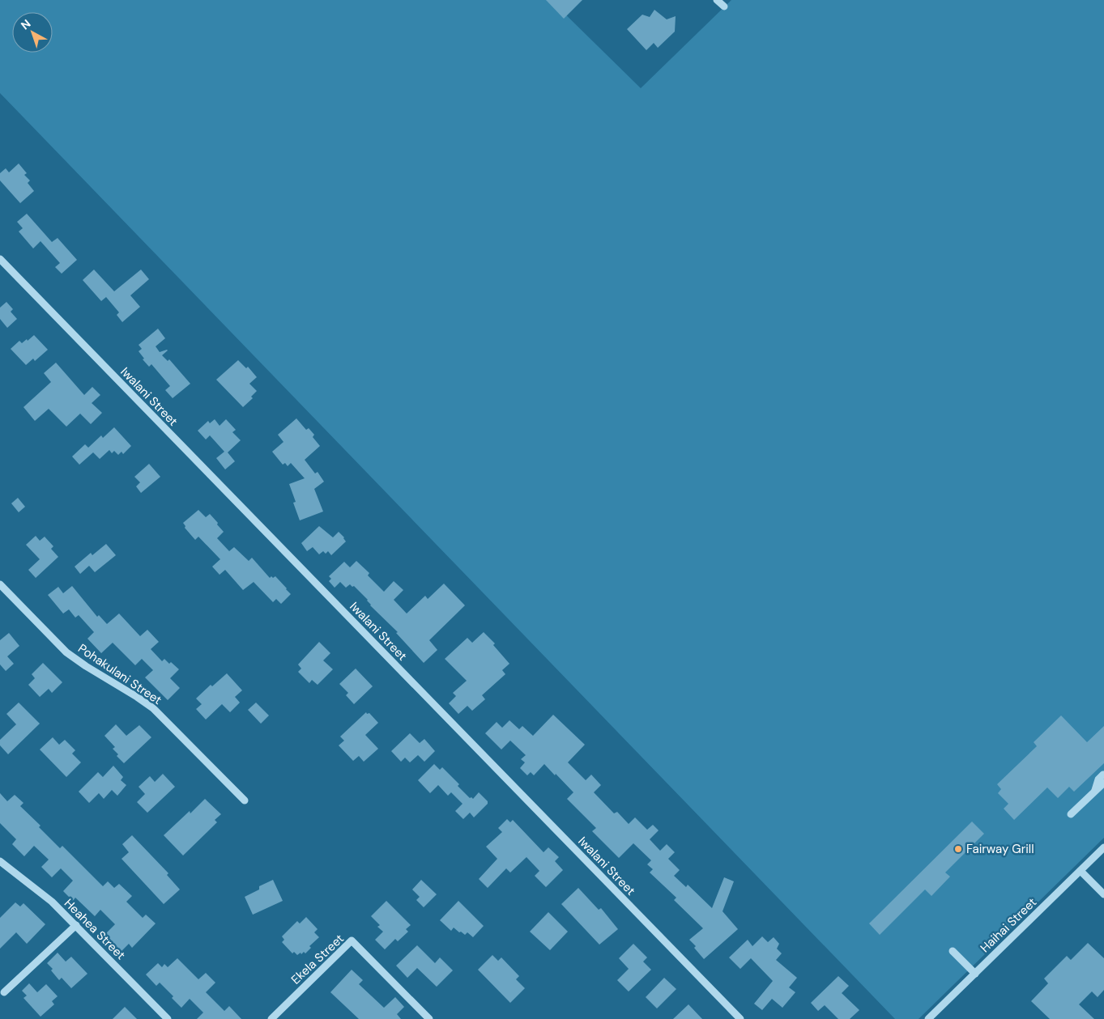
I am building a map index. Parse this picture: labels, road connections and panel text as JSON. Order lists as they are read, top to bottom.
{
  "streets": {
    "street": [
      "Iwalani Street",
      "Pohakulani Street",
      "Haihai Street",
      "Heahea Street",
      "Ekela Street"
    ]
  },
  "places": ["Fairway Grill"],
  "north": "top left"
}
